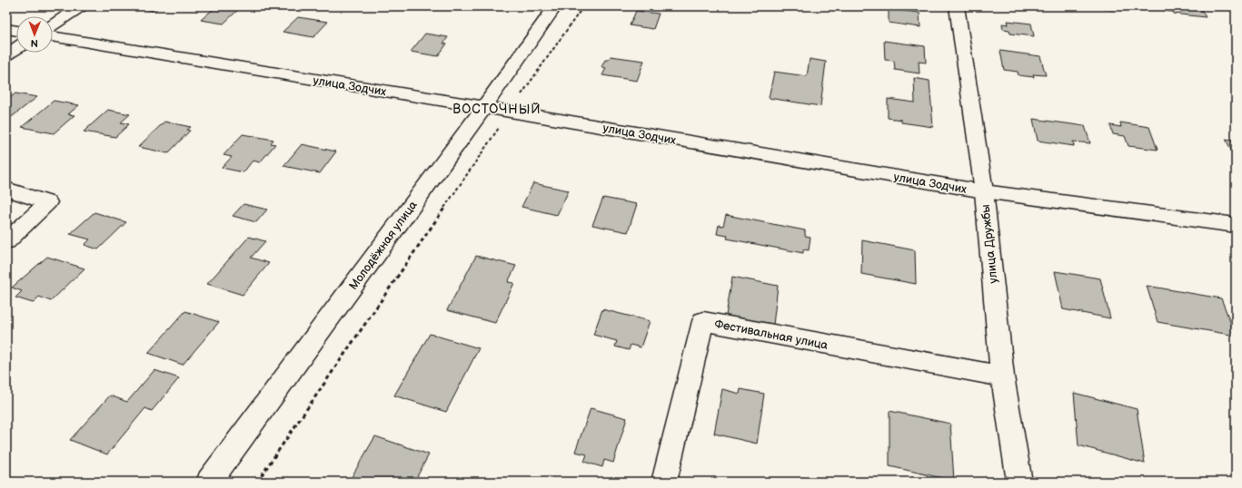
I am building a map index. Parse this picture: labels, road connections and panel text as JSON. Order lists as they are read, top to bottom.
{
  "streets": {
    "street": [
      "улица Зодчих",
      "улица Дружбы",
      "Молодёжная улица",
      "Фестивальная улица"
    ]
  },
  "crossings": [
    ["улица Зодчих", "улица Дружбы"],
    ["улица Зодчих", "Молодёжная улица"],
    ["улица Дружбы", "Фестивальная улица"]
  ],
  "districts": ["ВОСТОЧНЫЙ"],
  "north": "bottom"
}
